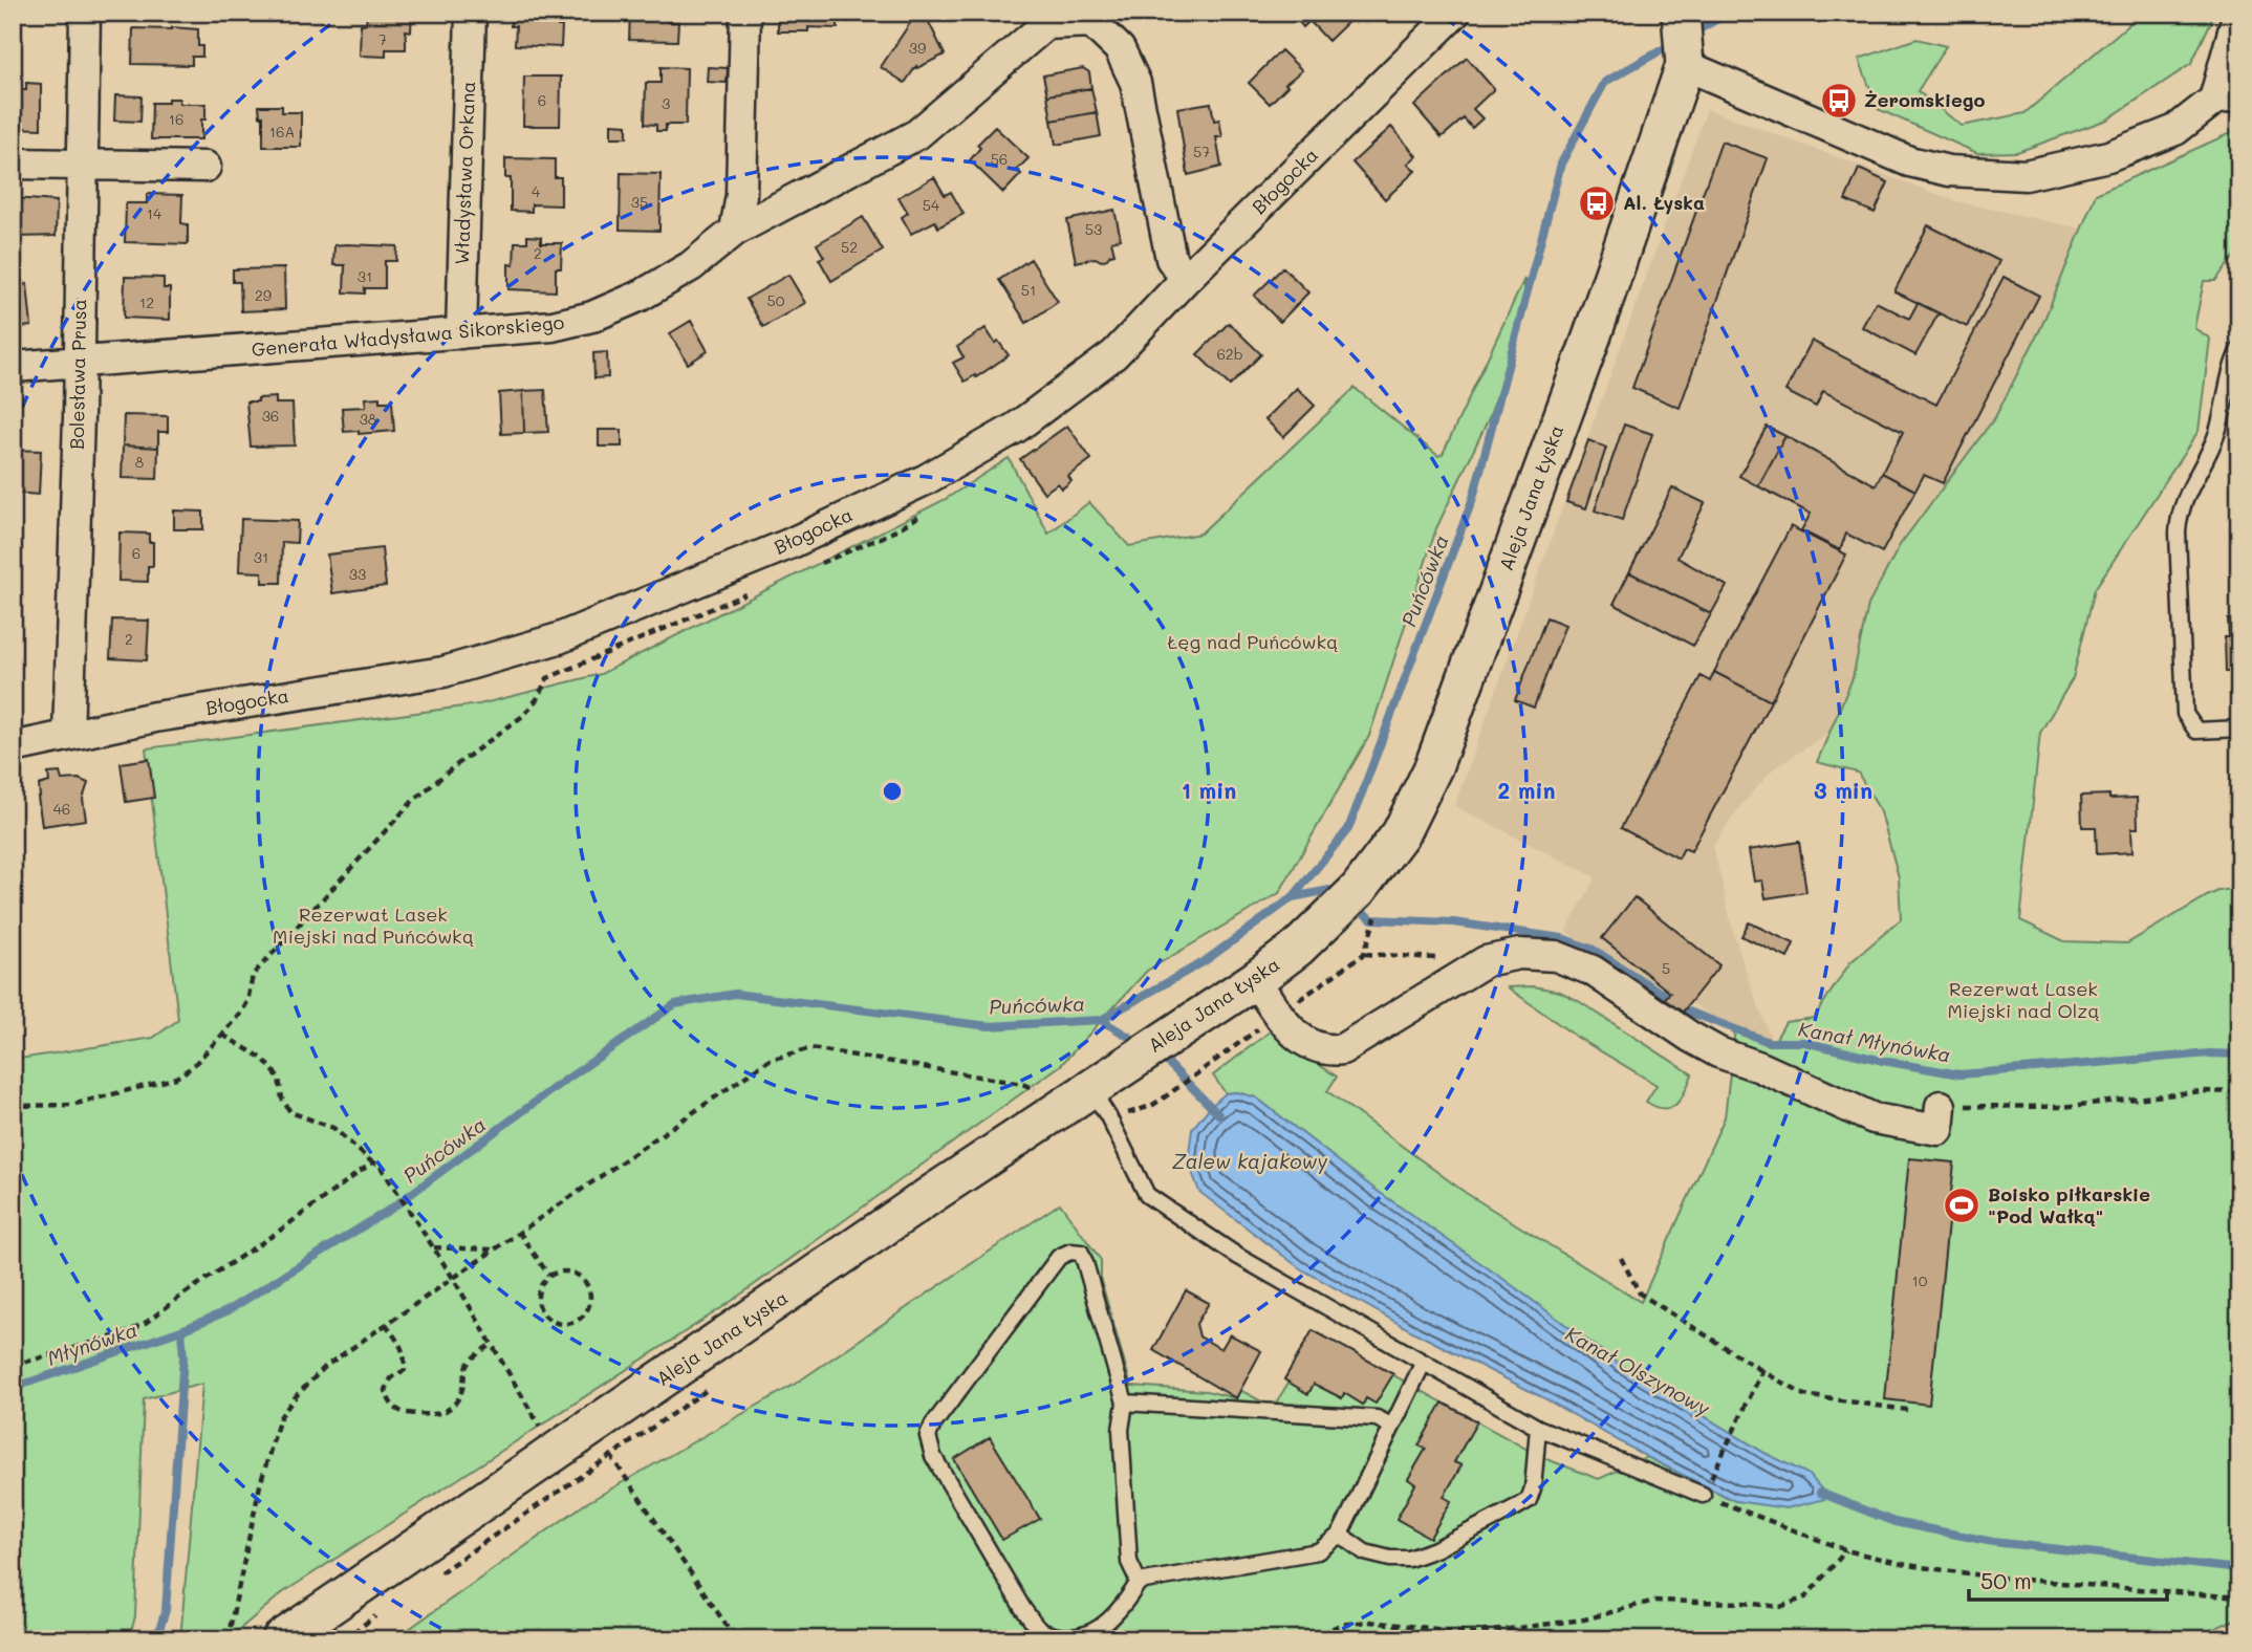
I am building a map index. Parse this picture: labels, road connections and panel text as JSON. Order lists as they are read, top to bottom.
{
  "streets": {
    "street": [
      "Władysława Orkana",
      "Błogocka",
      "Generała Władysława Sikorskiego",
      "Bolesława Prusa",
      "Aleja Jana Łyska"
    ]
  },
  "crossings": [
    ["Władysława Orkana", "Generała Władysława Sikorskiego"],
    ["Błogocka", "Generała Władysława Sikorskiego"],
    ["Błogocka", "Bolesława Prusa"],
    ["Generała Władysława Sikorskiego", "Bolesława Prusa"]
  ],
  "water": [
    "Puńcówka",
    "Kanał Młynówka",
    "Zalew kajakowy",
    "Młynówka",
    "Kanał Olszynowy"
  ],
  "parks": ["Łęg nad Puńcówką", "Rezerwat Lasek Miejski nad Puńcówką", "Rezerwat Lasek Miejski nad Olzą"],
  "places": {
    "bus stop": ["Żeromskiego", "Al. Łyska"],
    "sports": ["Boisko piłkarskie \"Pod Wałką\""]
  },
  "house_numbers": [
    "7",
    "39",
    "6",
    "3",
    "16",
    "16A",
    "57",
    "56",
    "4",
    "35",
    "54",
    "14",
    "53",
    "52",
    "2",
    "31",
    "51",
    "29",
    "50",
    "12",
    "62b",
    "36",
    "38",
    "8",
    "6",
    "31",
    "33",
    "2",
    "46",
    "5",
    "10"
  ],
  "scale_bar": "50 m",
  "rings": ["1 min", "2 min", "3 min"]
}
